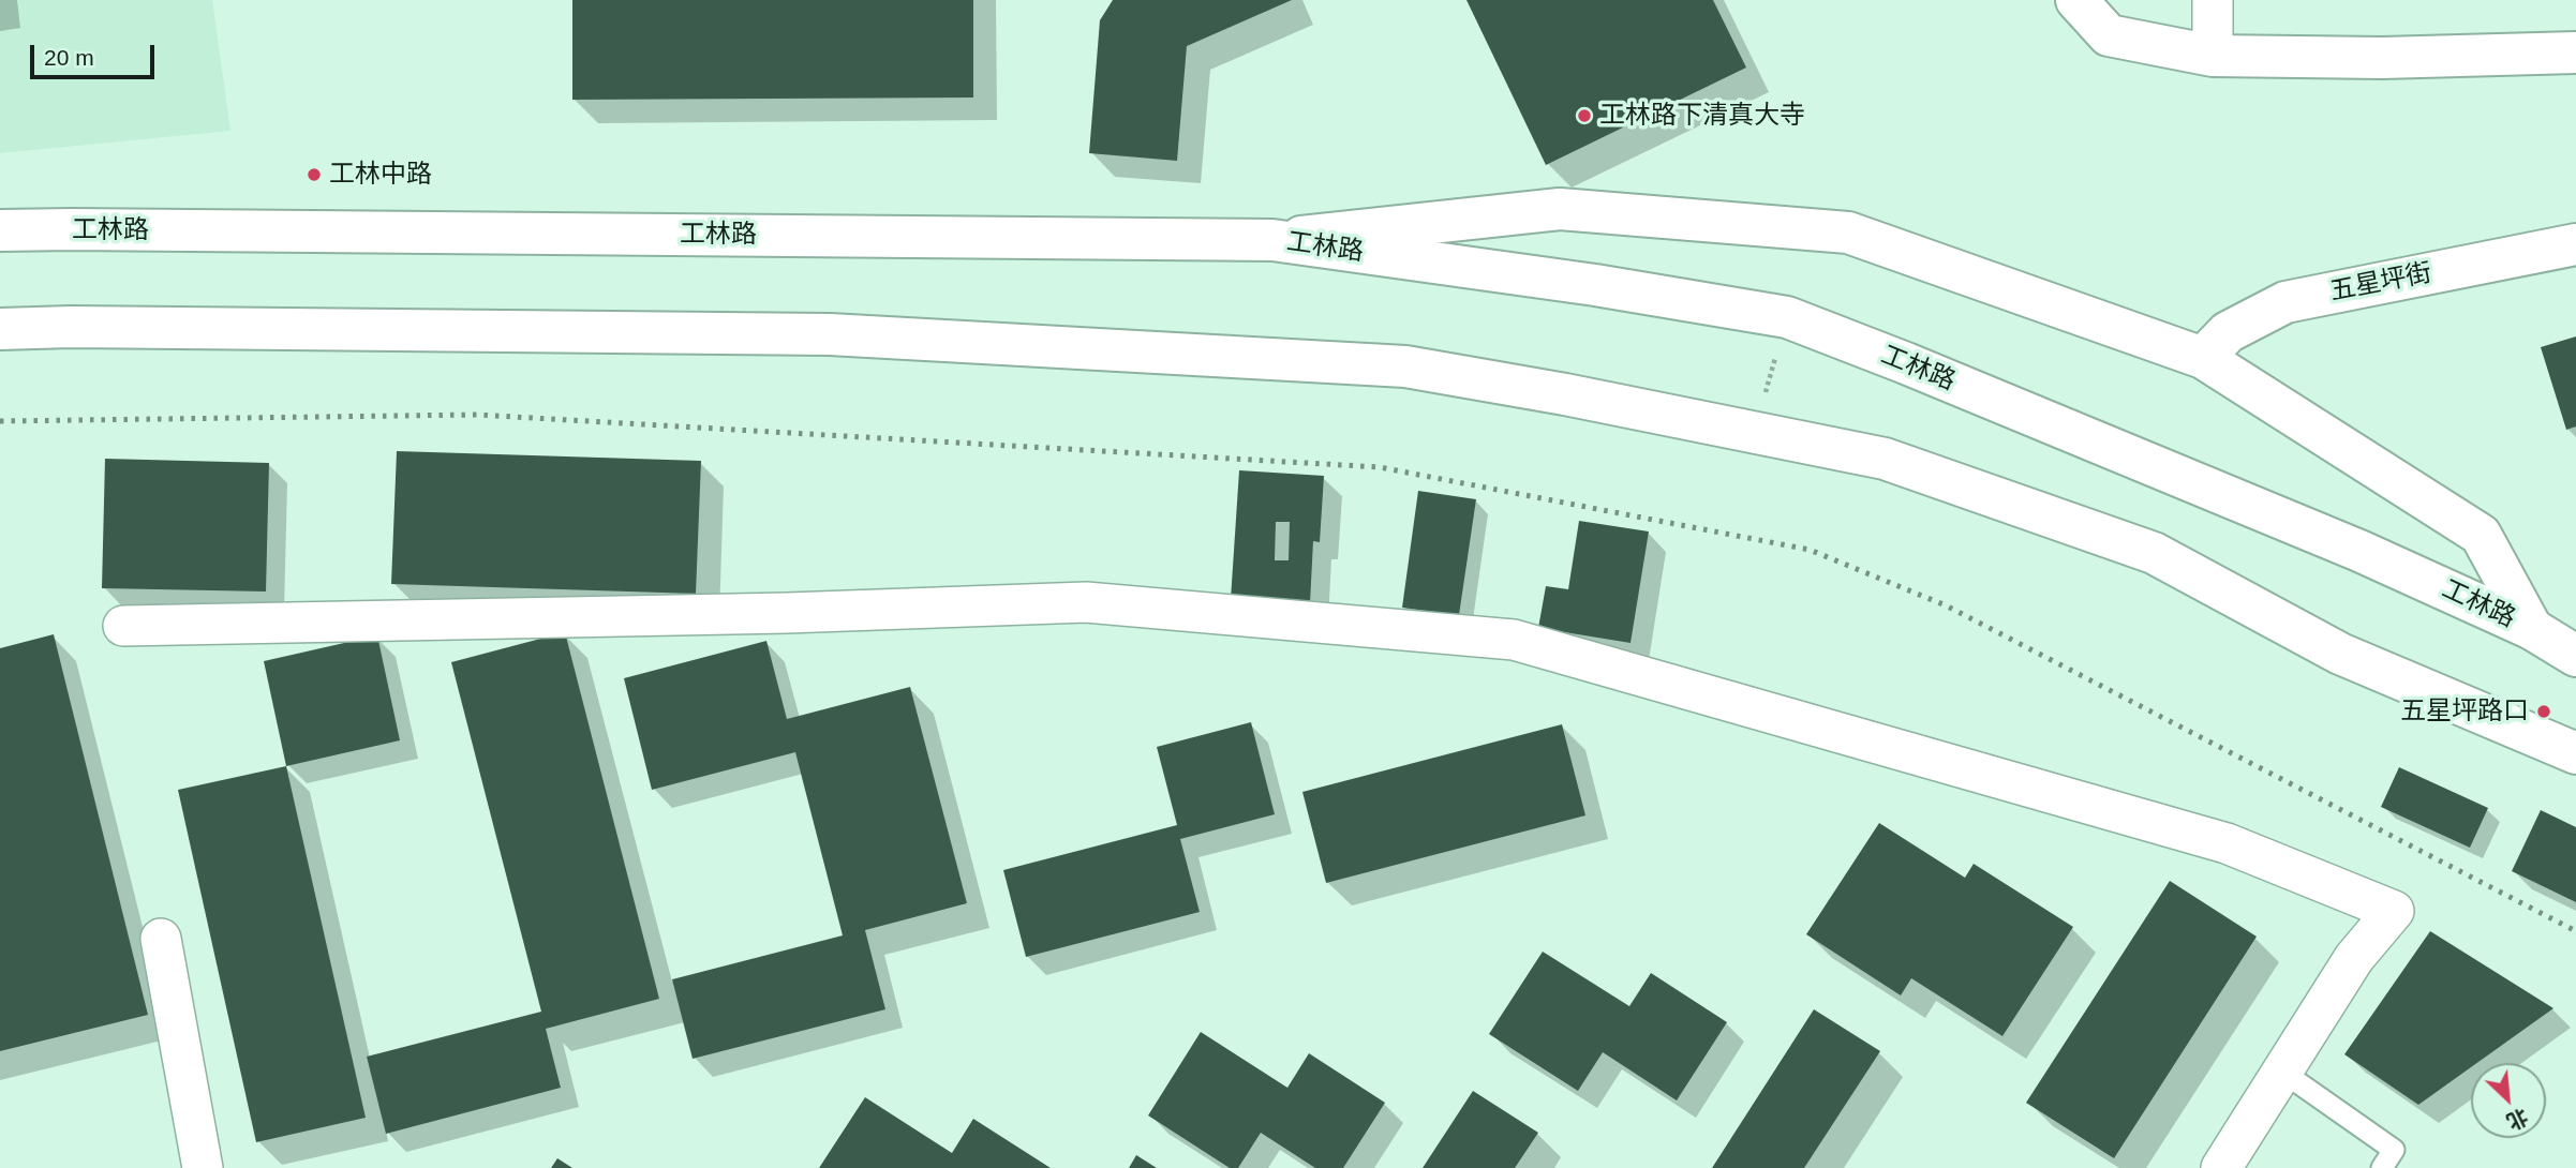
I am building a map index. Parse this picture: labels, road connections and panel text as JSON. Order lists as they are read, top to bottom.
{
  "streets": {
    "main road": ["工林路", "五星坪街"]
  },
  "places": ["工林路下清真大寺", "工林中路", "五星坪路口"],
  "scale_bar": "20 m",
  "north": "bottom right"
}
